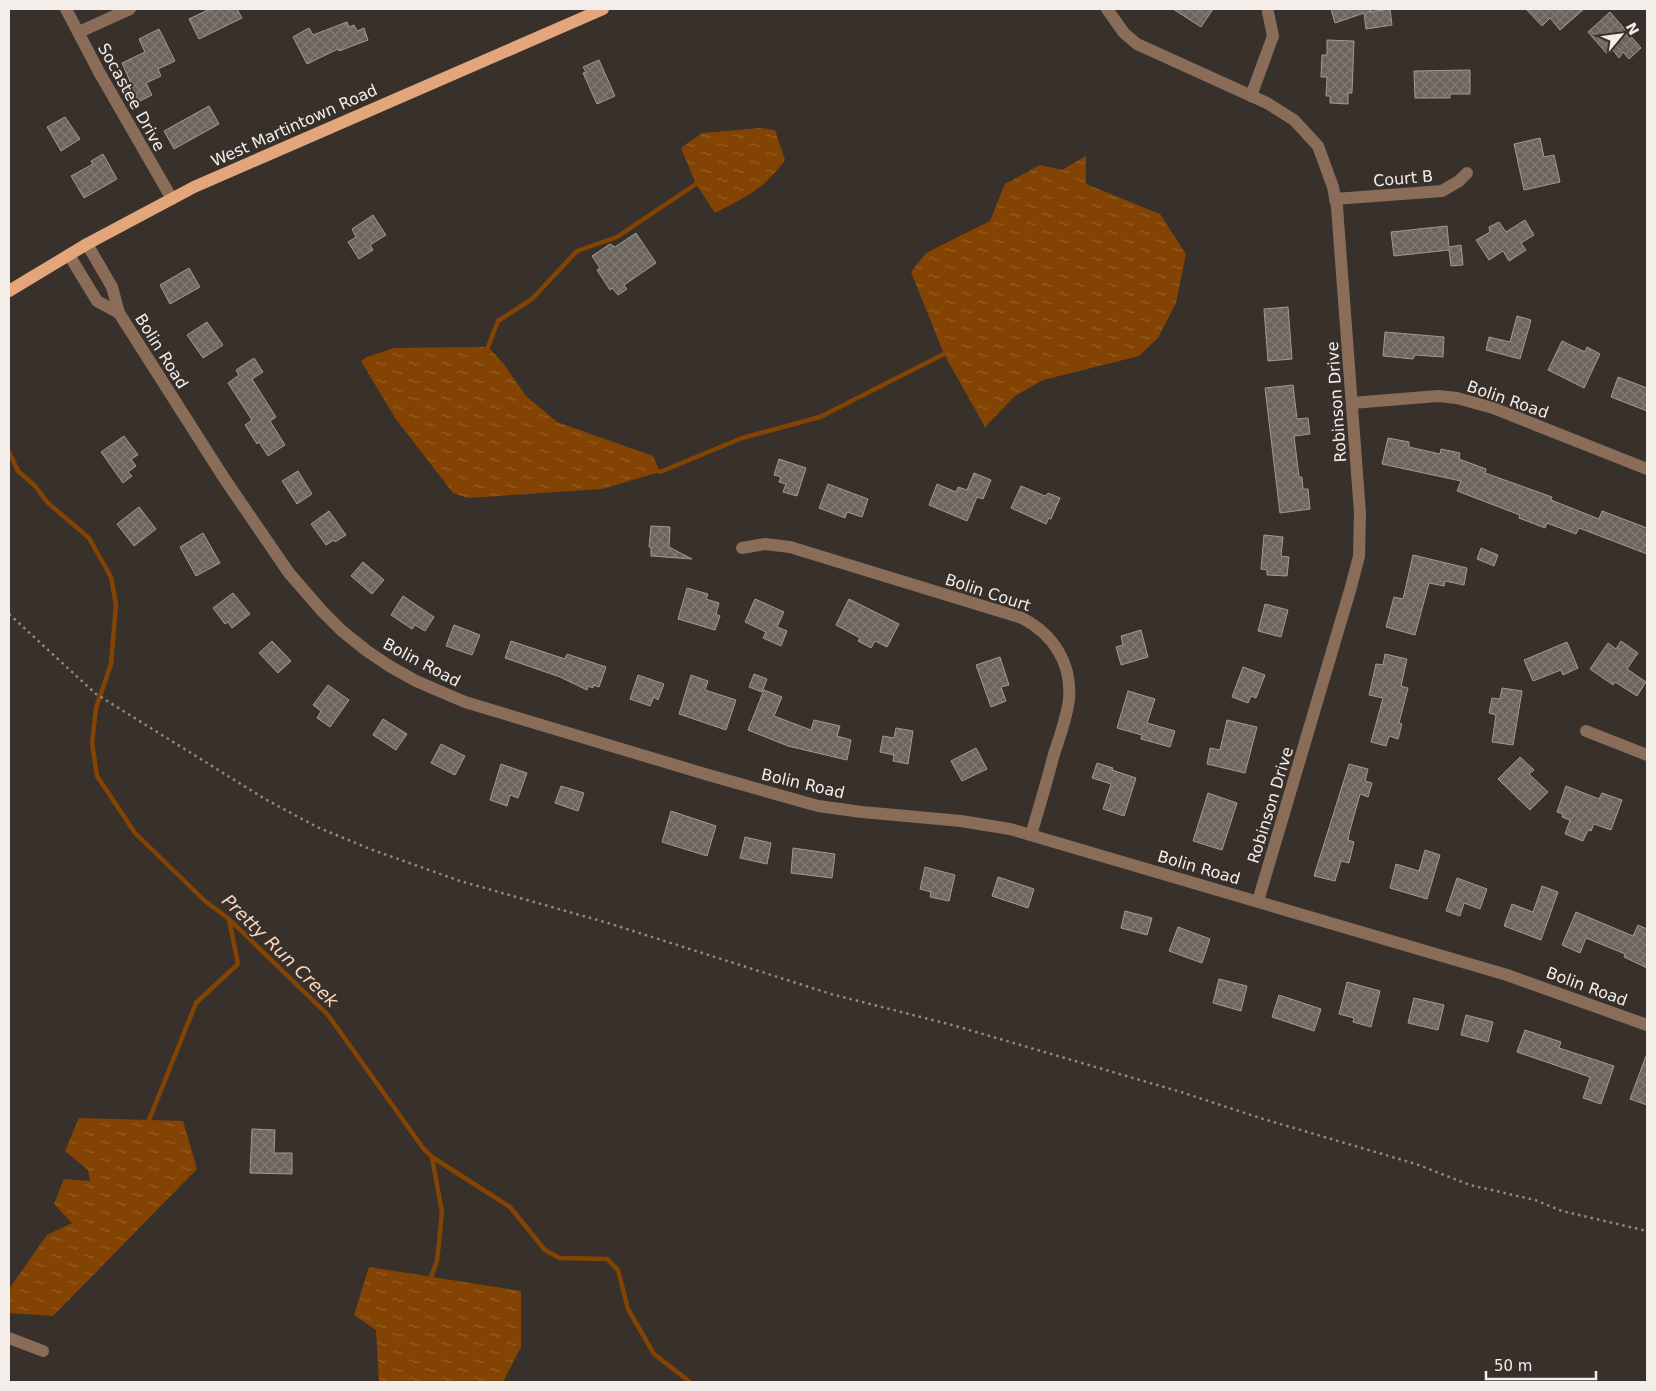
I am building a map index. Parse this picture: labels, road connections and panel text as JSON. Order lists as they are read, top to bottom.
{
  "streets": {
    "main road": ["West Martintown Road"],
    "street": [
      "Socastee Drive",
      "Court B",
      "Bolin Road",
      "Robinson Drive",
      "Bolin Court"
    ]
  },
  "crossings": [
    ["Socastee Drive", "West Martintown Road"],
    ["West Martintown Road", "Bolin Road"],
    ["Court B", "Robinson Drive"],
    ["Bolin Road", "Robinson Drive"],
    ["Bolin Road", "Bolin Court"]
  ],
  "water": ["Pretty Run Creek"],
  "scale_bar": "50 m",
  "north": "top right"
}
